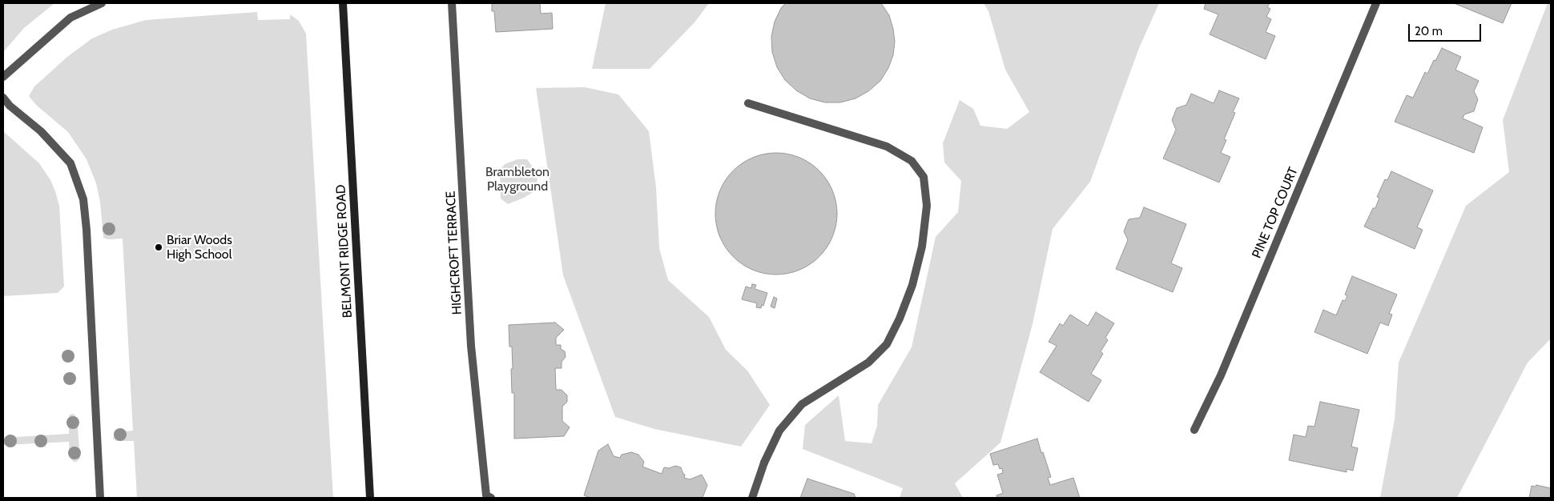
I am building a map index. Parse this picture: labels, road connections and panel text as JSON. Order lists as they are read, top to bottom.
{
  "streets": {
    "main road": ["BELMONT RIDGE ROAD"],
    "street": ["PINE TOP COURT", "HIGHCROFT TERRACE"]
  },
  "parks": ["Brambleton Playground"],
  "places": ["Briar Woods High School"],
  "scale_bar": "20 m"
}
